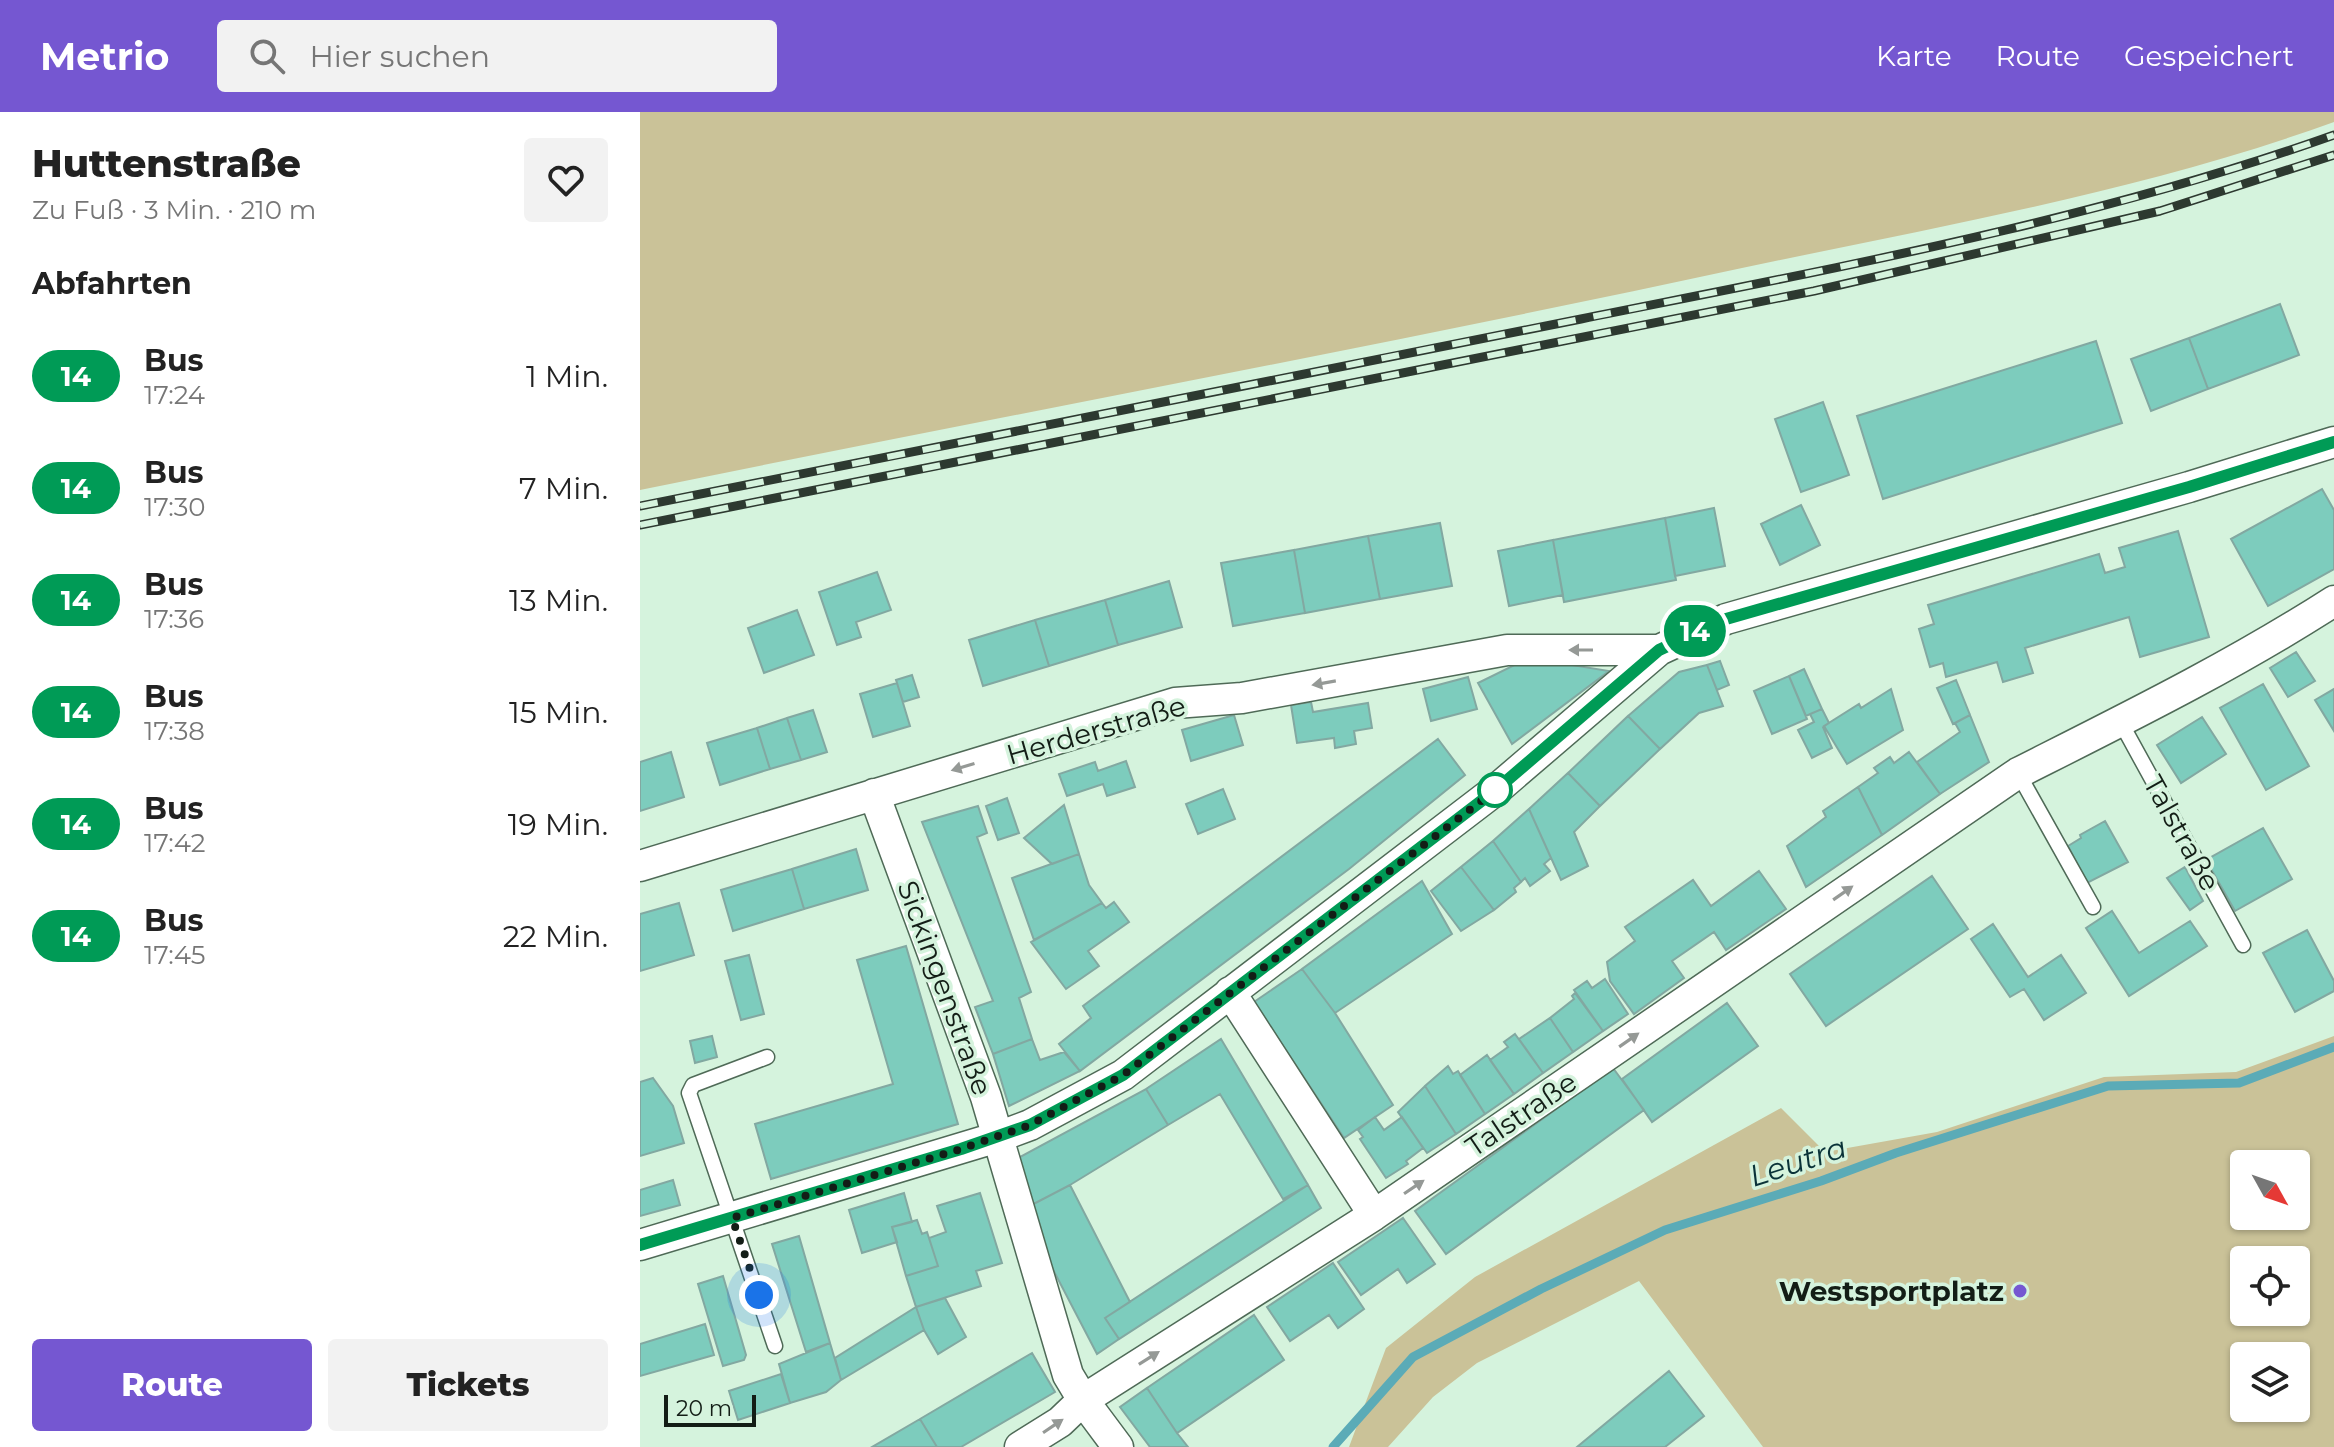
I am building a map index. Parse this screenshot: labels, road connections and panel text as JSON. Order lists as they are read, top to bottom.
{
  "streets": {
    "street": ["Herderstraße", "Talstraße", "Sickingenstraße"]
  },
  "crossings": [
    ["Herderstraße", "Sickingenstraße"],
    ["Talstraße", "Sickingenstraße"]
  ],
  "one_way": ["Herderstraße"],
  "water": ["Leutra"],
  "places": ["Westsportplatz"],
  "lines": ["bus line 14"],
  "scale_bar": "20 m",
  "north": "bottom right",
  "page": {
    "header": "Metrio",
    "search": "Hier suchen",
    "nav": ["Karte", "Route", "Gespeichert"],
    "heading": [
      ["Huttenstraße", "Zu Fuß · 3 Min. · 210 m"],
      "Abfahrten"
    ],
    "on_map": "14",
    "list": [
      {
        "mark": "14",
        "name": "Bus",
        "note": "17:24",
        "value": "1 Min."
      },
      {
        "mark": "14",
        "name": "Bus",
        "note": "17:30",
        "value": "7 Min."
      },
      {
        "mark": "14",
        "name": "Bus",
        "note": "17:36",
        "value": "13 Min."
      },
      {
        "mark": "14",
        "name": "Bus",
        "note": "17:38",
        "value": "15 Min."
      },
      {
        "mark": "14",
        "name": "Bus",
        "note": "17:42",
        "value": "19 Min."
      },
      {
        "mark": "14",
        "name": "Bus",
        "note": "17:45",
        "value": "22 Min."
      }
    ],
    "buttons": ["Route", "Tickets"],
    "scale": "20 m"
  }
}
